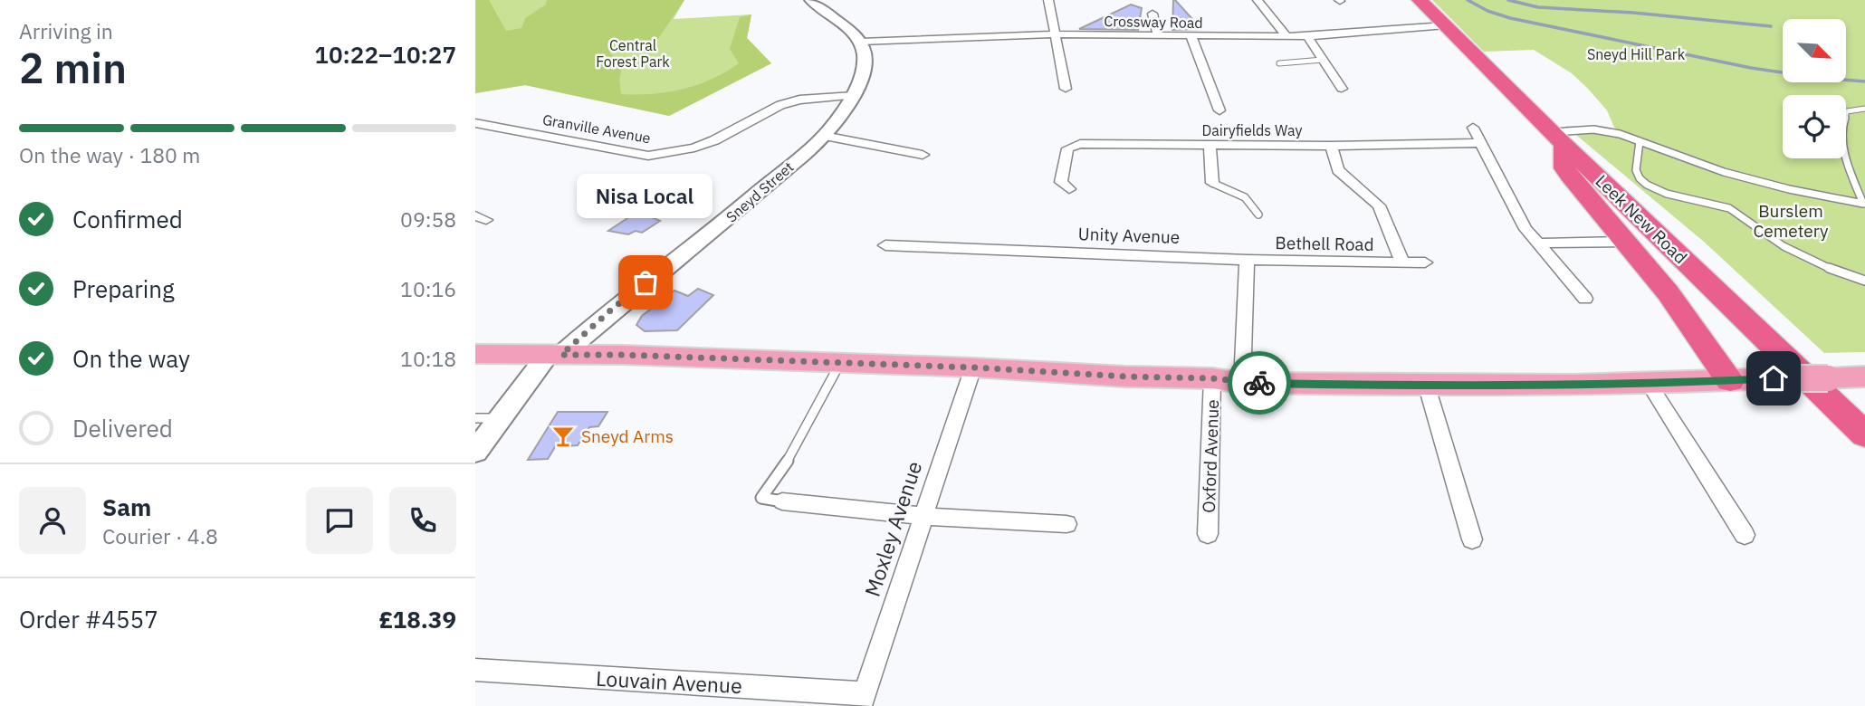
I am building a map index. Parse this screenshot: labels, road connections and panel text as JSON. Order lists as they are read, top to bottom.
{
  "streets": {
    "highway": ["Leek New Road"],
    "street": [
      "Crossway Road",
      "Granville Avenue",
      "Dairyfields Way",
      "Sneyd Street",
      "Unity Avenue",
      "Bethell Road",
      "Oxford Avenue",
      "Moxley Avenue",
      "Louvain Avenue"
    ]
  },
  "crossings": [
    ["Crossway Road", "Sneyd Street"],
    ["Crossway Road", "Leek New Road"],
    ["Granville Avenue", "Sneyd Street"],
    ["Dairyfields Way", "Bethell Road"],
    ["Unity Avenue", "Bethell Road"],
    ["Moxley Avenue", "Louvain Avenue"]
  ],
  "parks": ["Central Forest Park", "Sneyd Hill Park", "Burslem Cemetery"],
  "places": {
    "other": ["Nisa Local"],
    "bar": ["Sneyd Arms"]
  },
  "north": "bottom right",
  "page": {
    "heading": ["2 min", "Arriving in", "10:22–10:27"],
    "panel": [
      "Sam",
      "Courier · 4.8",
      "Order #4557",
      "£18.39"
    ],
    "bar": "On the way · 180 m",
    "bubble": "Nisa Local",
    "list": [
      ["Confirmed", "09:58"],
      ["Preparing", "10:16"],
      ["On the way", "10:18"],
      "Delivered"
    ]
  }
}
